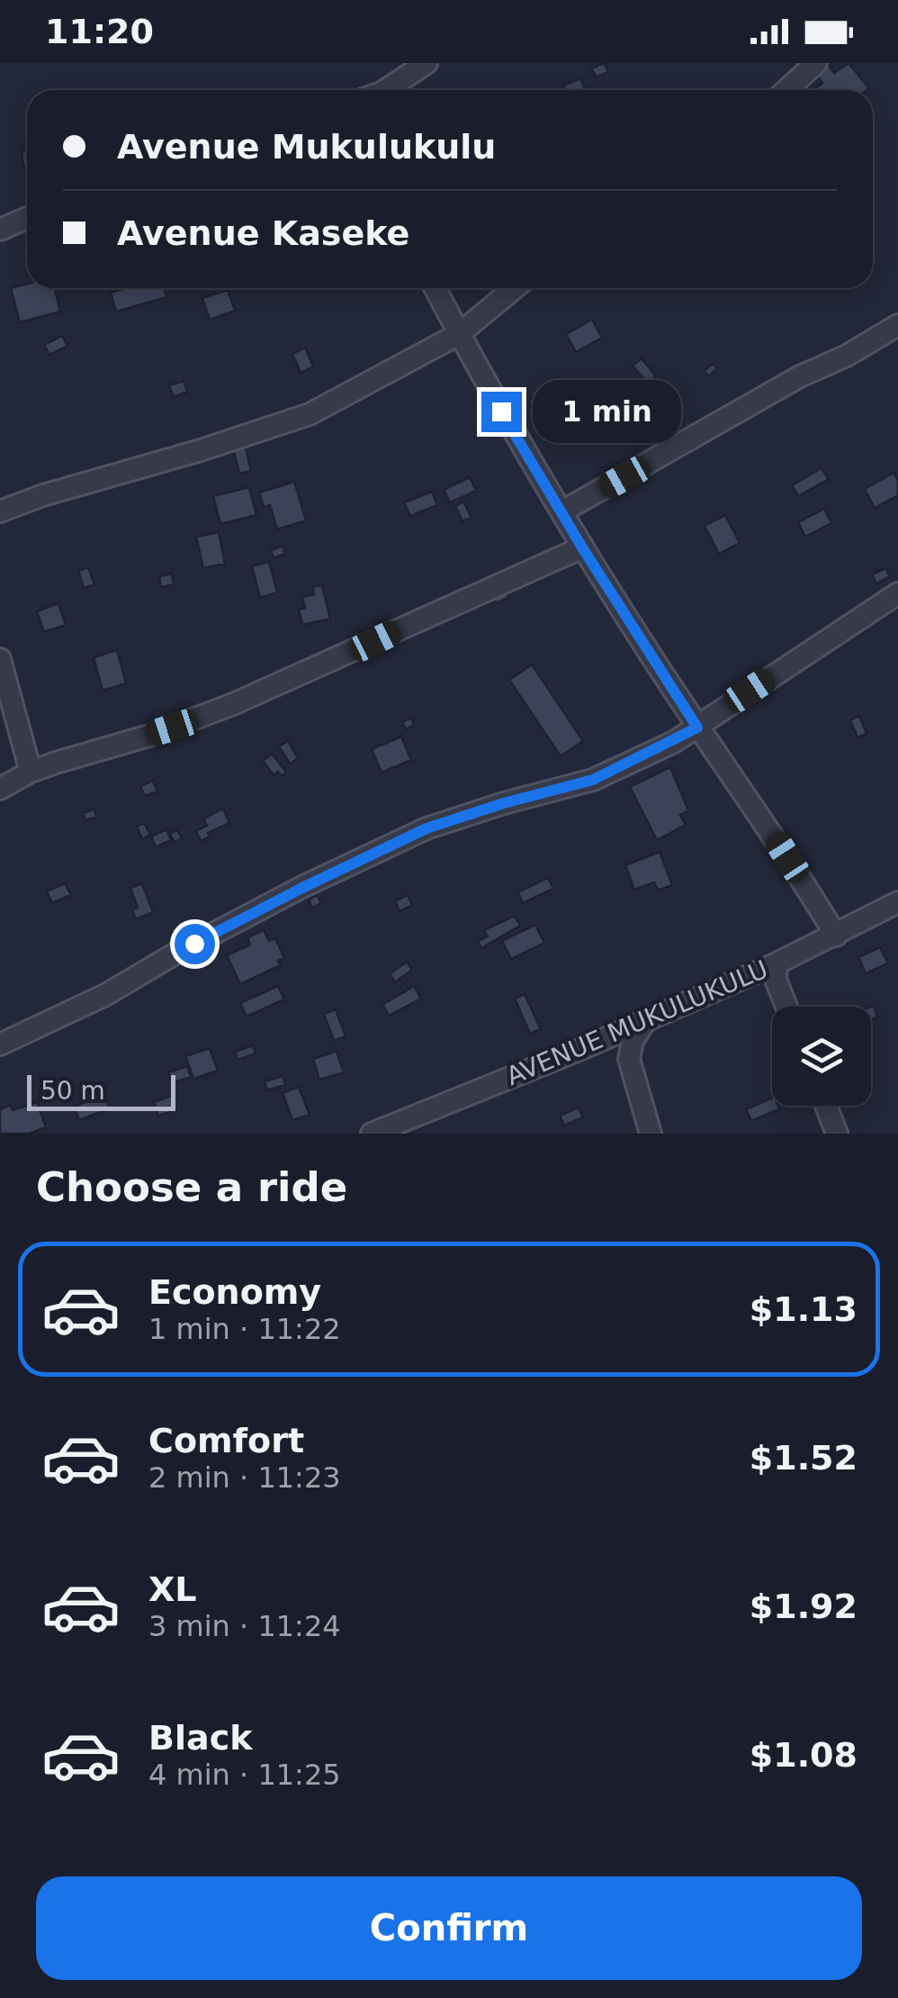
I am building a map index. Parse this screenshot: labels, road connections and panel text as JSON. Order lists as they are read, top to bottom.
{
  "streets": {
    "street": ["AVENUE MUKULUKULU"]
  },
  "scale_bar": "50 m",
  "page": {
    "status": "11:20",
    "banner": ["Avenue Mukulukulu", "Avenue Kaseke"],
    "bubble": "1 min",
    "scale": "50 m",
    "heading": "Choose a ride",
    "list": [
      {
        "name": "Economy",
        "note": "1 min · 11:22",
        "value": "$1.13"
      },
      {
        "name": "Comfort",
        "note": "2 min · 11:23",
        "value": "$1.52"
      },
      {
        "name": "XL",
        "note": "3 min · 11:24",
        "value": "$1.92"
      },
      {
        "name": "Black",
        "note": "4 min · 11:25",
        "value": "$1.08"
      }
    ],
    "buttons": "Confirm"
  }
}
